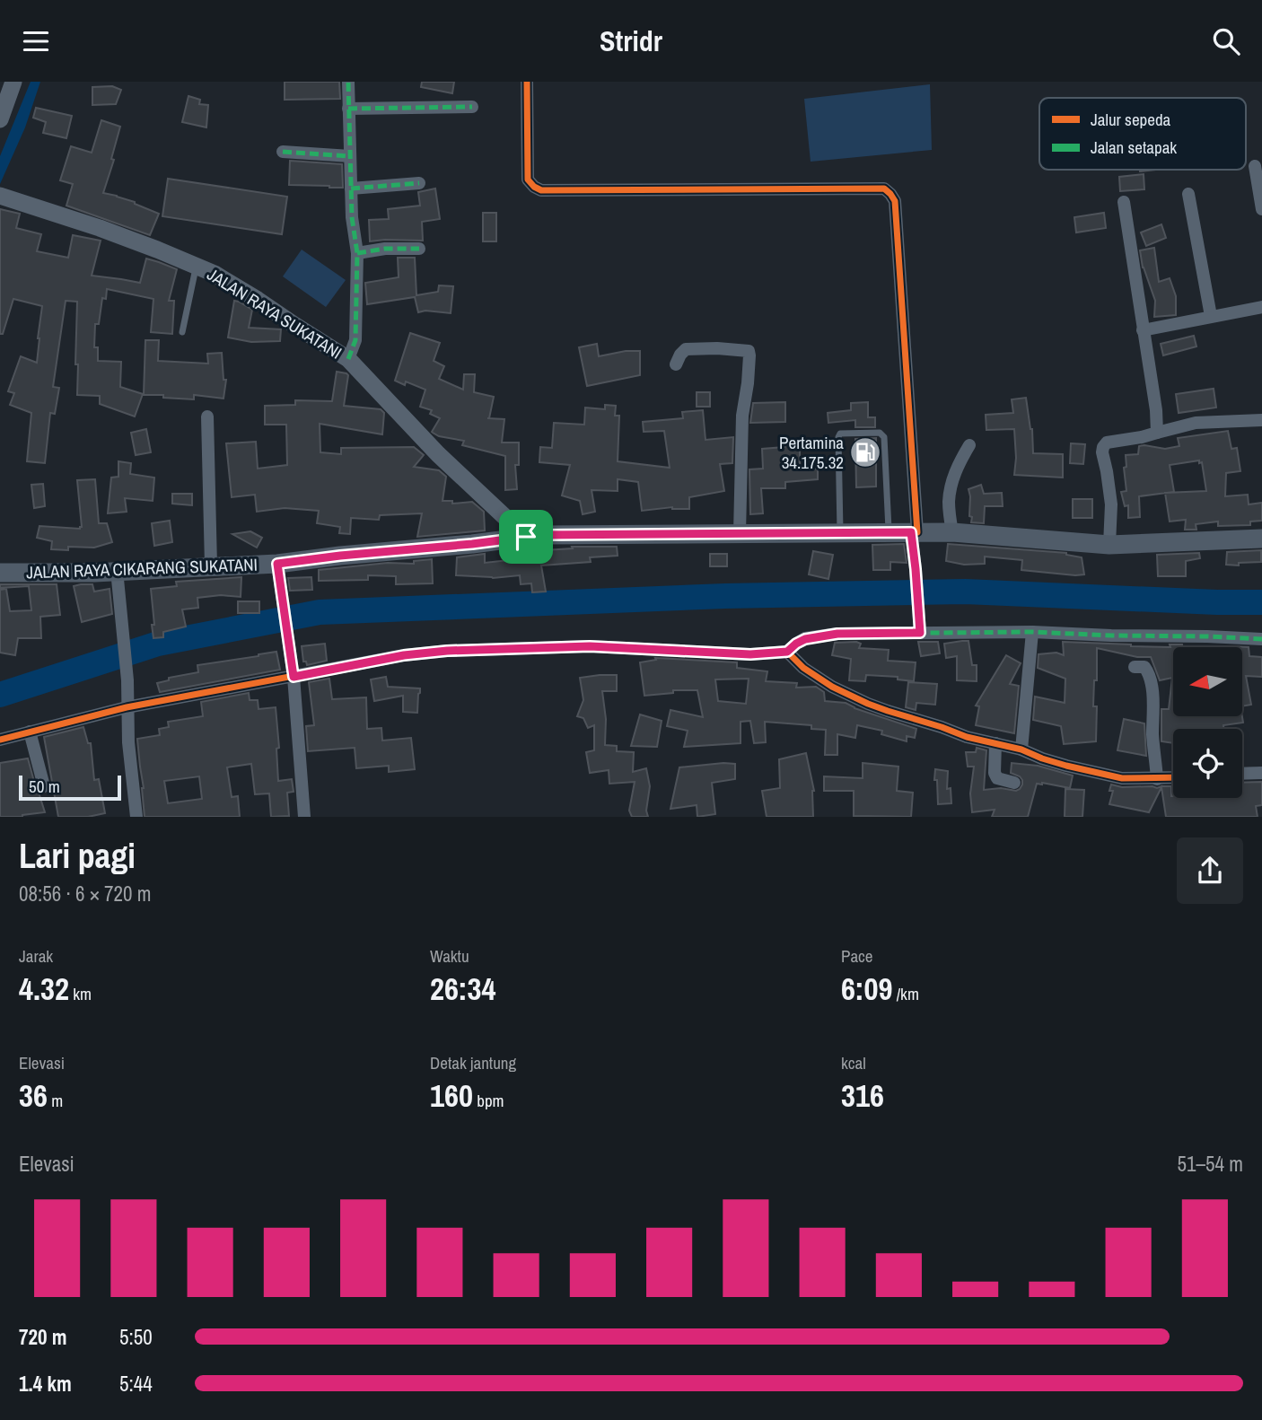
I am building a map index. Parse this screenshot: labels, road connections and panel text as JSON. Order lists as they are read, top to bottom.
{
  "streets": {
    "main road": ["JALAN RAYA CIKARANG SUKATANI"],
    "street": ["JALAN RAYA SUKATANI"]
  },
  "crossings": [
    ["JALAN RAYA SUKATANI", "JALAN RAYA CIKARANG SUKATANI"]
  ],
  "places": {
    "fuel station": ["Pertamina 34.175.32"]
  },
  "legend": ["Jalur sepeda", "Jalan setapak"],
  "scale_bar": "50 m",
  "north": "left",
  "page": {
    "header": "Stridr",
    "scale": "50 m",
    "heading": ["Lari pagi", "08:56 · 6 × 720 m"],
    "stats": [
      ["Jarak", "4.32 km"],
      ["Waktu", "26:34"],
      ["Pace", "6:09 /km"],
      ["Elevasi", "36 m"],
      ["Detak jantung", "160 bpm"],
      ["kcal", "316"]
    ],
    "chart": ["Elevasi", "51–54 m"],
    "list": [
      {
        "name": "720 m",
        "note": "5:50"
      },
      {
        "name": "1.4 km",
        "note": "5:44"
      }
    ]
  }
}
